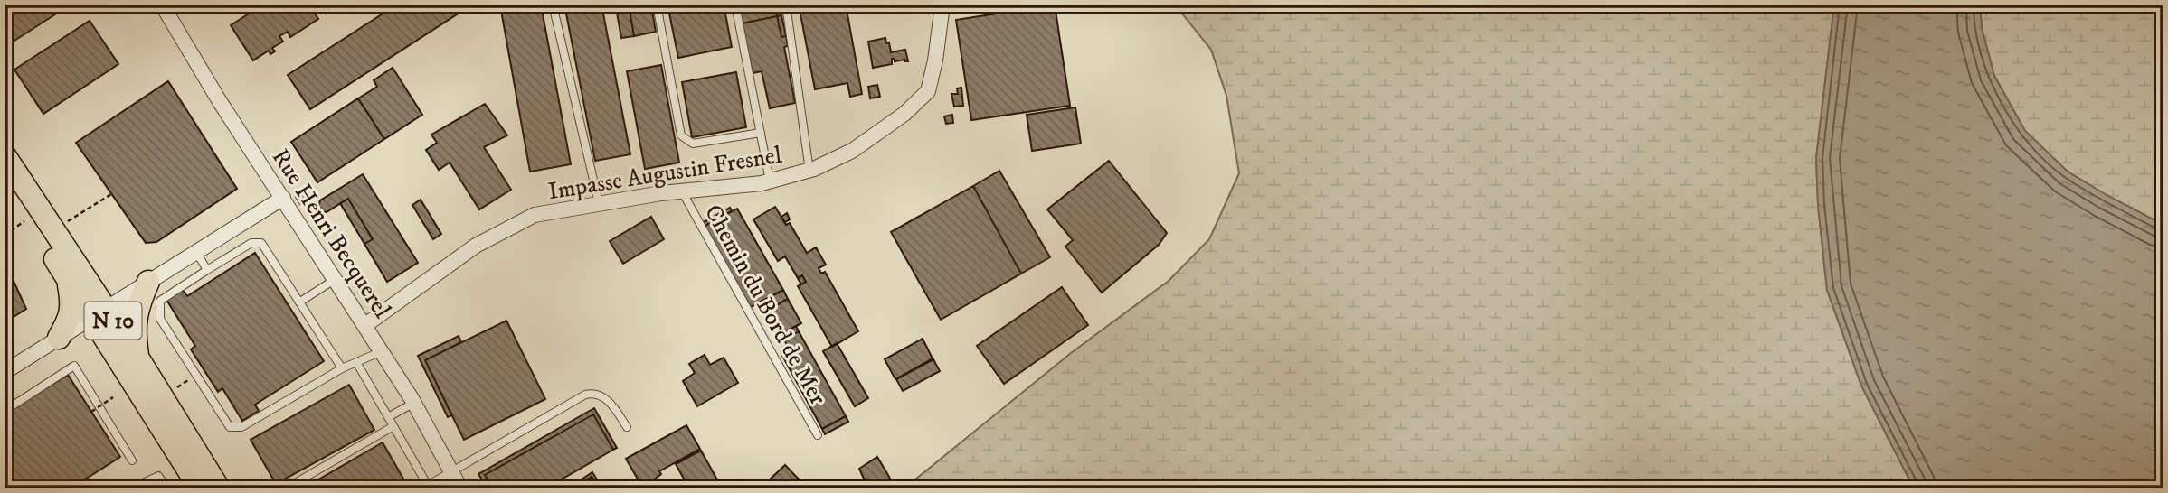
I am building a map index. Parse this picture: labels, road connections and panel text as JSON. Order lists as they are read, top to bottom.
{
  "streets": {
    "main road": ["N 10"],
    "street": ["Impasse Augustin Fresnel", "Rue Henri Becquerel"],
    "lane": ["Chemin du Bord de Mer"]
  },
  "crossings": [
    ["Impasse Augustin Fresnel", "Rue Henri Becquerel"],
    ["Impasse Augustin Fresnel", "Chemin du Bord de Mer"]
  ]
}
